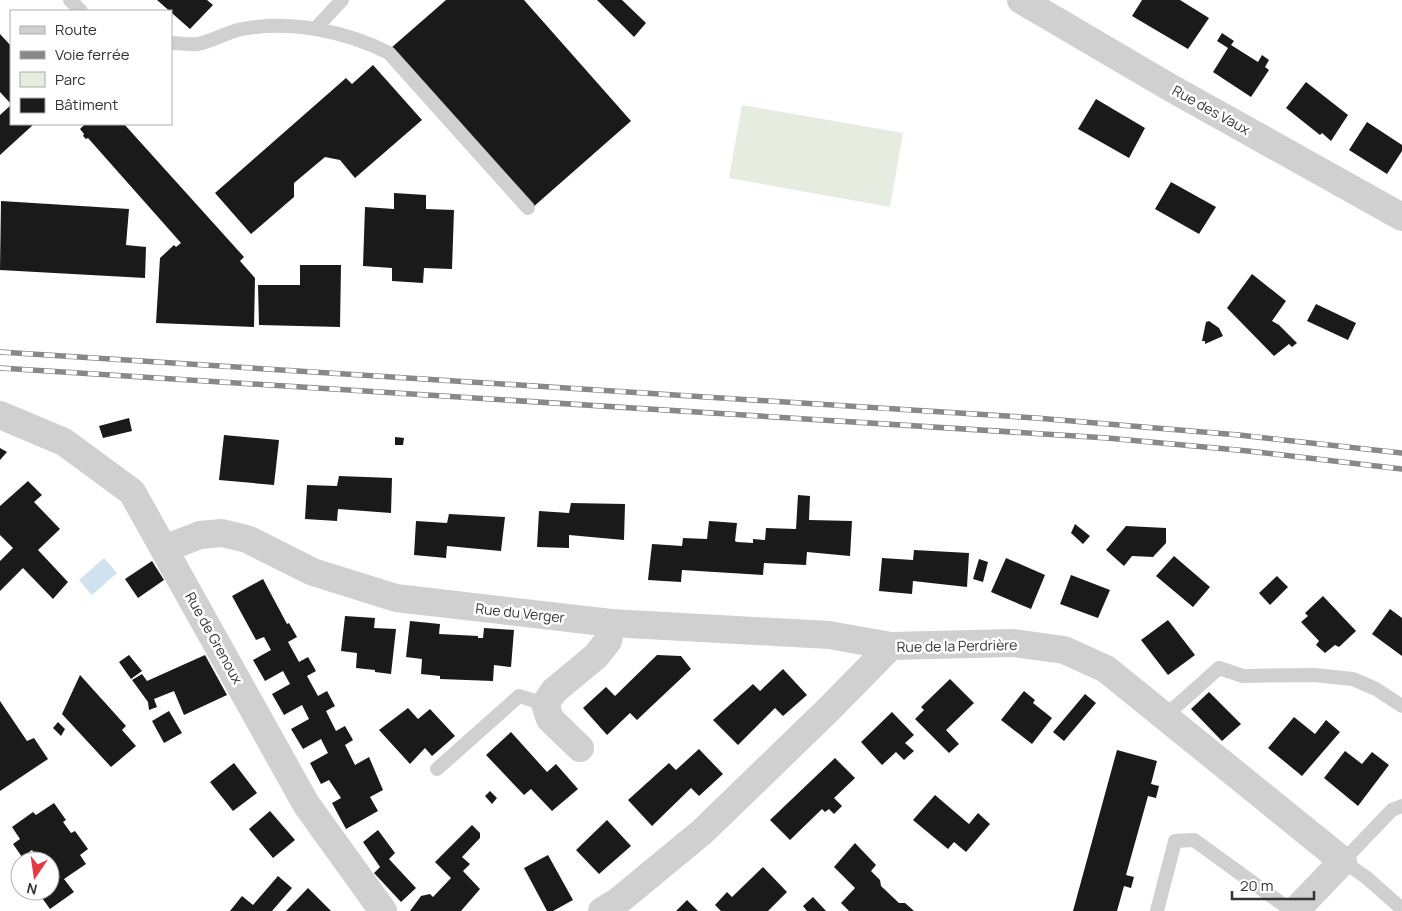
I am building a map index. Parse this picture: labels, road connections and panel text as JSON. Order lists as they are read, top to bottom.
{
  "streets": {
    "street": [
      "Rue des Vaux",
      "Rue du Verger",
      "Rue de Grenoux",
      "Rue de la Perdrière"
    ]
  },
  "crossings": [
    ["Rue du Verger", "Rue de Grenoux"],
    ["Rue du Verger", "Rue de la Perdrière"]
  ],
  "legend": [
    "Route",
    "Voie ferrée",
    "Parc",
    "Bâtiment"
  ],
  "scale_bar": "20 m",
  "north": "bottom"
}
